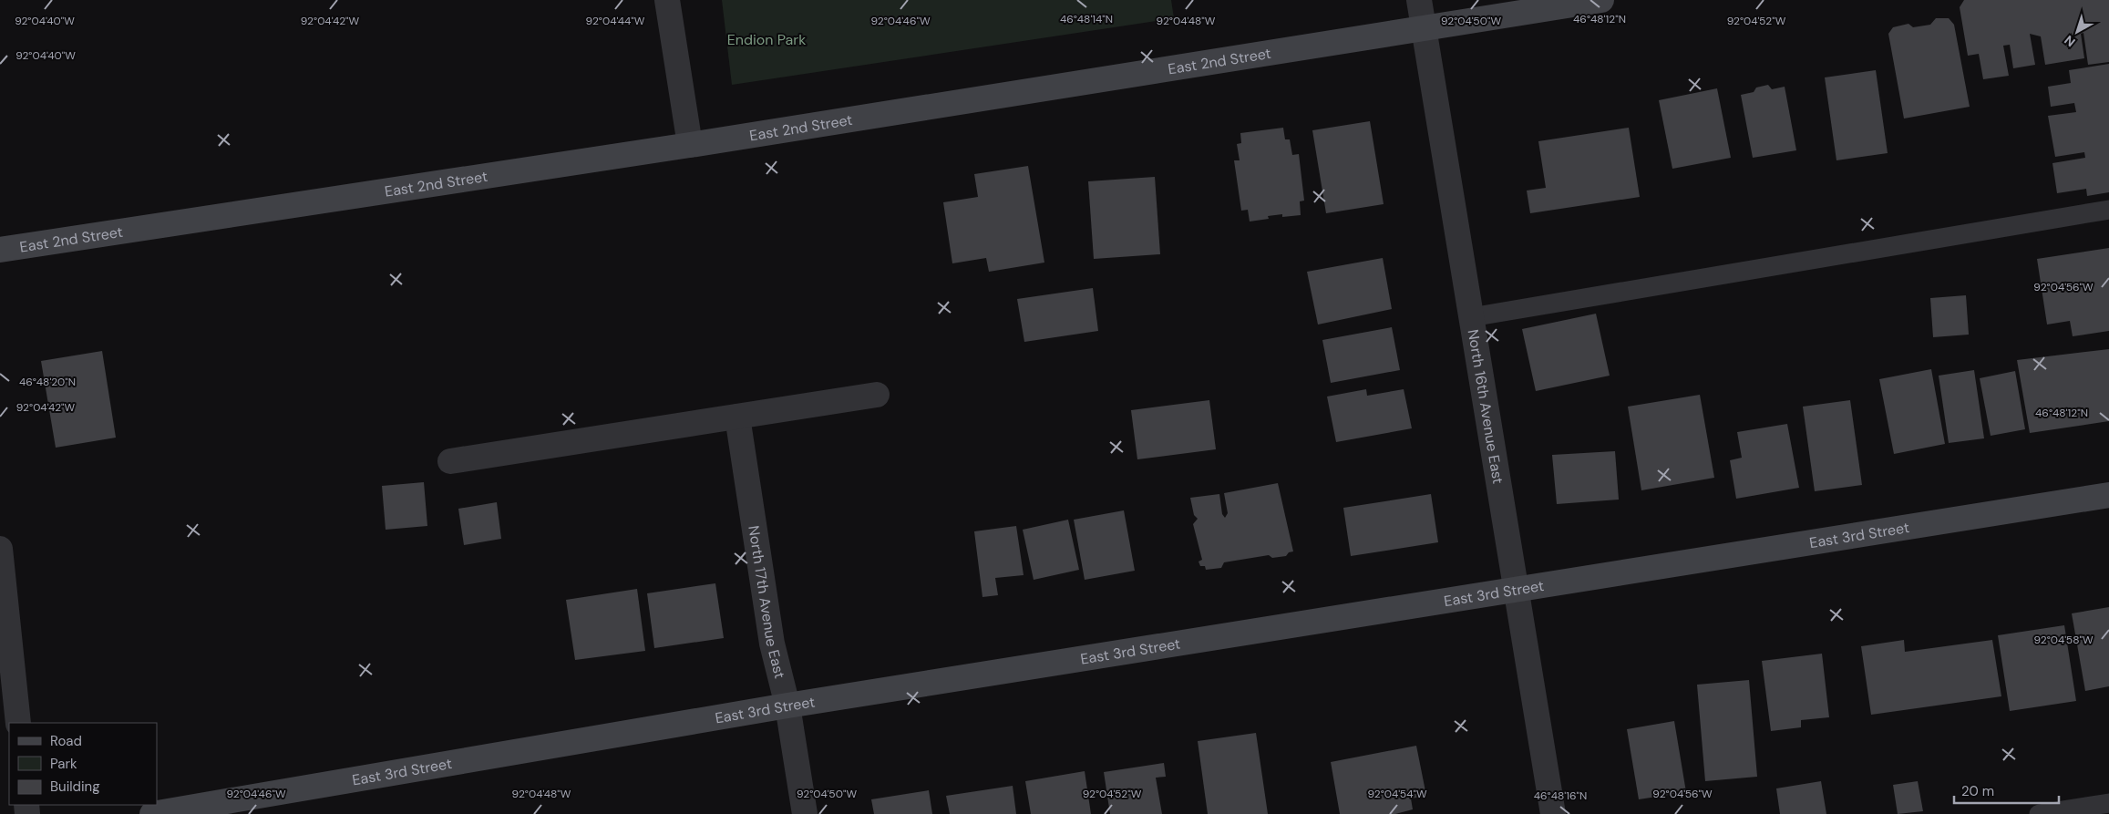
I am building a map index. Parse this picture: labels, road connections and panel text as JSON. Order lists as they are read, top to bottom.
{
  "streets": {
    "street": [
      "East 2nd Street",
      "North 16th Avenue East",
      "East 3rd Street",
      "North 17th Avenue East"
    ]
  },
  "crossings": [
    ["East 2nd Street", "North 16th Avenue East"],
    ["North 16th Avenue East", "East 3rd Street"],
    ["East 3rd Street", "North 17th Avenue East"]
  ],
  "parks": ["Endion Park"],
  "legend": ["Road", "Park", "Building"],
  "scale_bar": "20 m",
  "north": "bottom left",
  "coordinates": [
    "46°48'14\"N",
    "46°48'12\"N",
    "92°04'40\"W",
    "92°04'42\"W",
    "92°04'44\"W",
    "92°04'46\"W",
    "92°04'48\"W",
    "92°04'50\"W",
    "92°04'52\"W",
    "92°04'56\"W",
    "46°48'20\"N",
    "92°04'58\"W",
    "92°04'54\"W",
    "46°48'16\"N"
  ]
}
